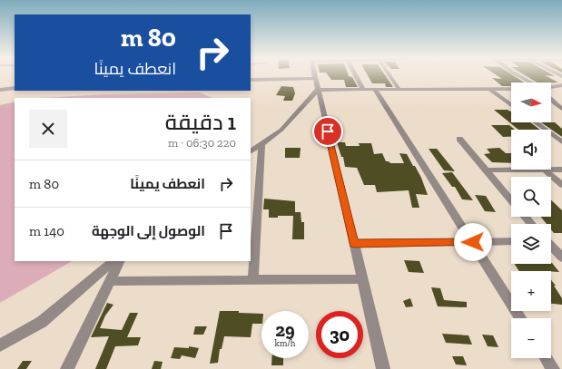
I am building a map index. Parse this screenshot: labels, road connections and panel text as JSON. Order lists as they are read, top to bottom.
{
  "north": "right",
  "page": {
    "turn": ["80 m", "انعطف يمينًا"],
    "map_buttons": ["+", "−"],
    "heading": ["1 دقيقة", "220 m · 06:30"],
    "list": [
      {
        "name": "انعطف يمينًا",
        "value": "80 m"
      },
      {
        "name": "الوصول إلى الوجهة",
        "value": "140 m"
      }
    ],
    "speed": "29 km/h",
    "limit": "30"
  }
}
